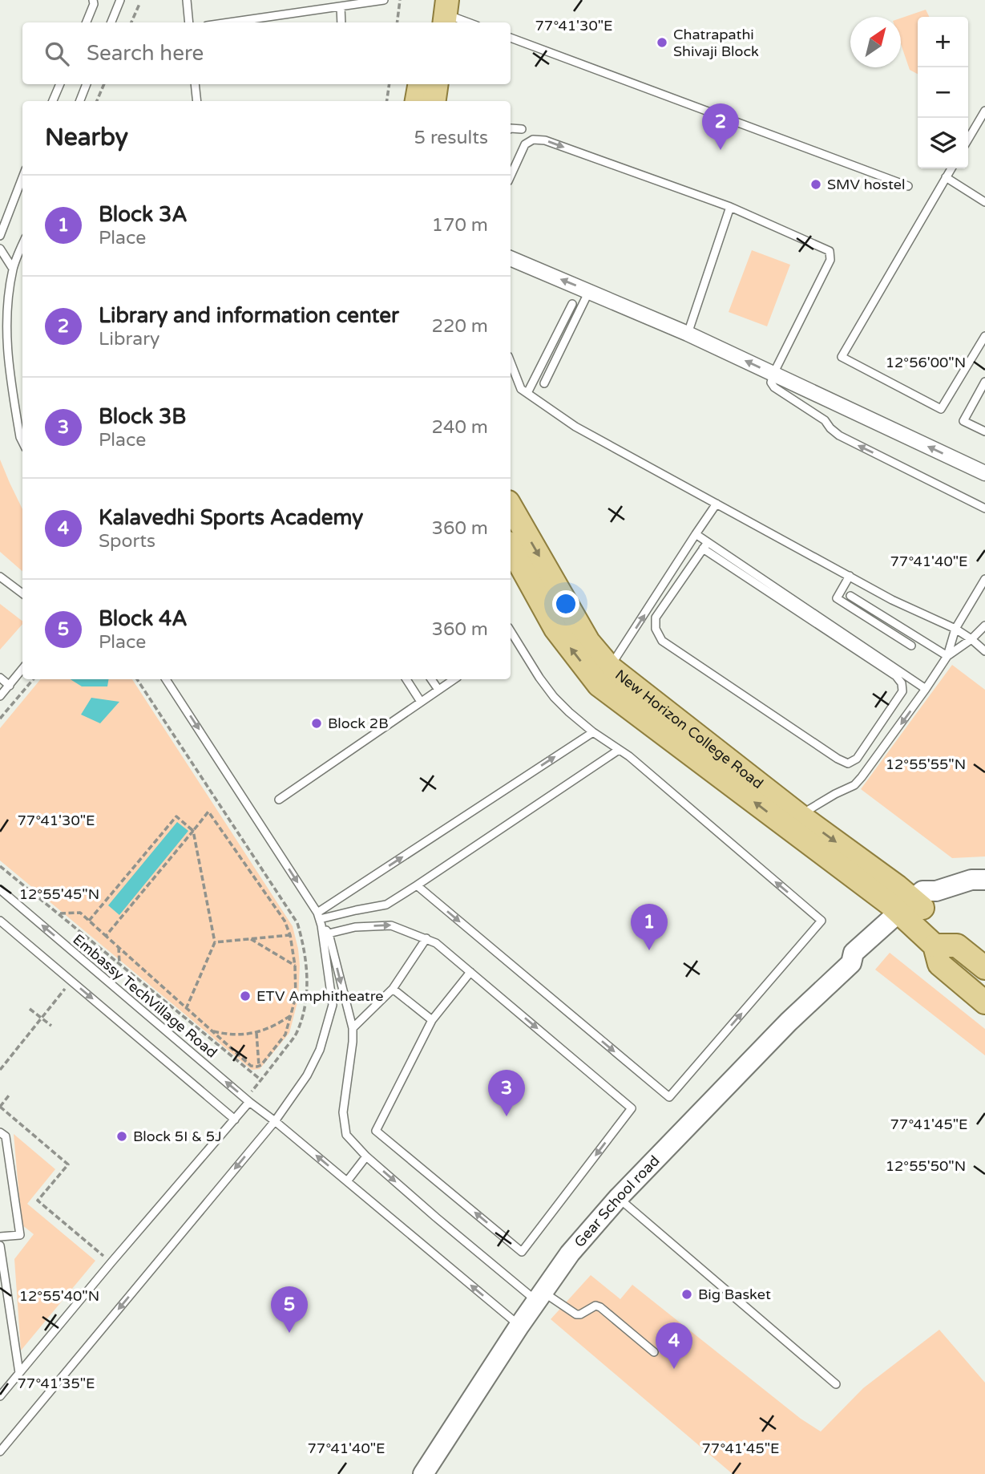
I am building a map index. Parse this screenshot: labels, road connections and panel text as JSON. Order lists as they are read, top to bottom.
{
  "streets": {
    "main road": ["New Horizon College Road", "Gear School road"],
    "lane": ["Embassy TechVillage Road"]
  },
  "crossings": [
    ["New Horizon College Road", "Gear School road"],
    ["Embassy TechVillage Road", "Gear School road"]
  ],
  "places": [
    "Chatrapathi Shivaji Block",
    "SMV hostel",
    "Block 2B",
    "ETV Amphitheatre",
    "Block 5I & 5J",
    "Big Basket"
  ],
  "north": "top right",
  "page": {
    "map_buttons": ["+", "−"],
    "search": "Search here",
    "heading": ["Nearby", "5 results"],
    "pins": [
      "2",
      "1",
      "3",
      "5",
      "4"
    ],
    "list": [
      {
        "mark": "1",
        "name": "Block 3A",
        "note": "Place",
        "value": "170 m"
      },
      {
        "mark": "2",
        "name": "Library and information center",
        "note": "Library",
        "value": "220 m"
      },
      {
        "mark": "3",
        "name": "Block 3B",
        "note": "Place",
        "value": "240 m"
      },
      {
        "mark": "4",
        "name": "Kalavedhi Sports Academy",
        "note": "Sports",
        "value": "360 m"
      },
      {
        "mark": "5",
        "name": "Block 4A",
        "note": "Place",
        "value": "360 m"
      }
    ]
  },
  "coordinates": [
    "77°41'30\"E",
    "12°56'00\"N",
    "77°41'40\"E",
    "12°55'55\"N",
    "12°55'45\"N",
    "77°41'45\"E",
    "12°55'50\"N",
    "12°55'40\"N",
    "77°41'35\"E"
  ]
}
